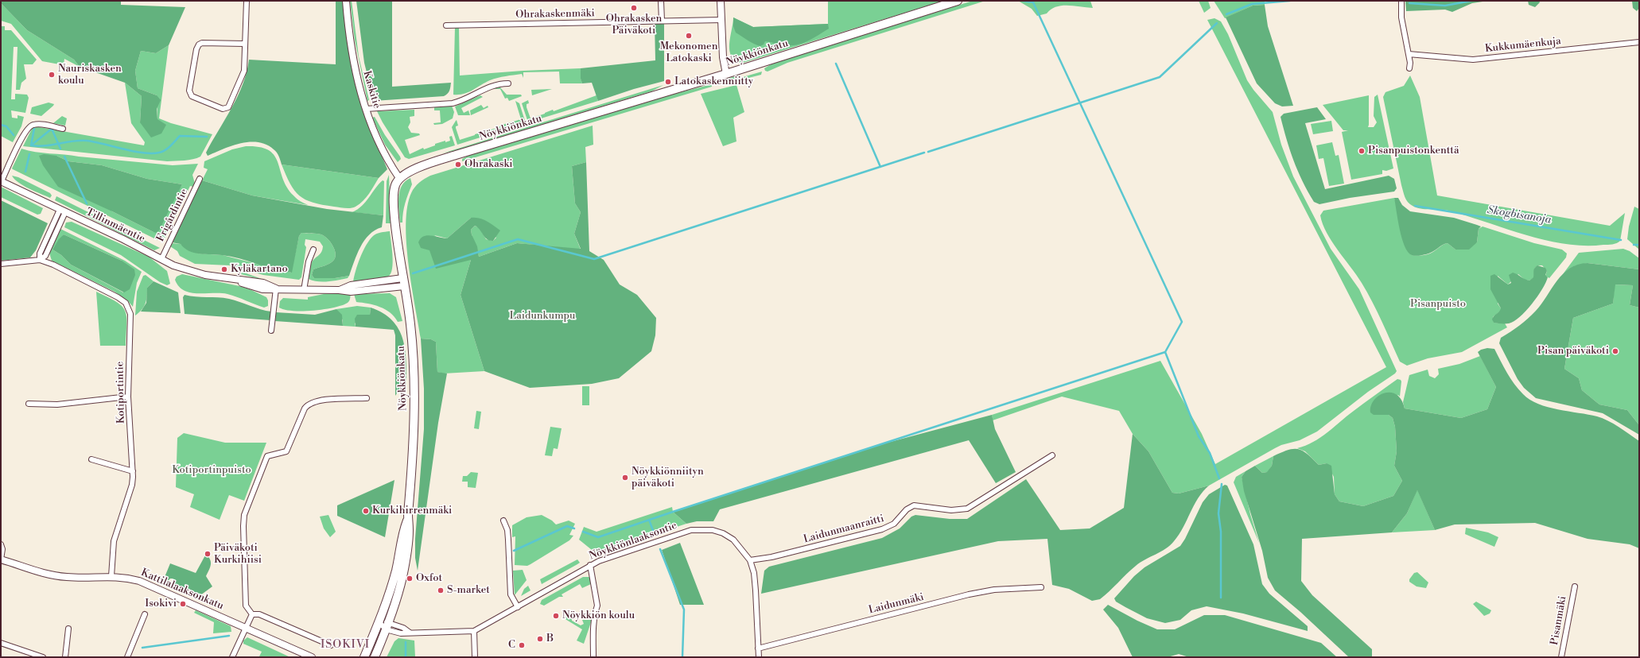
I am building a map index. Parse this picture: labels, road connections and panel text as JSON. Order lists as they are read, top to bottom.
{
  "streets": {
    "main road": ["Nöykkiönkatu"],
    "street": [
      "Ohrakaskenmäki",
      "Kukkumäenkuja",
      "Kaskitie",
      "Frigårdintie",
      "Tillinmäentie",
      "Kotiportintie",
      "Laidunmaanraitti",
      "Nöykkiönlaaksontie",
      "Kattilalaaksonkatu",
      "Laidunmäki",
      "Pisanmäki"
    ]
  },
  "crossings": [
    ["Nöykkiönkatu", "Kaskitie"],
    ["Nöykkiönkatu", "Tillinmäentie"],
    ["Nöykkiönkatu", "Nöykkiönlaaksontie"],
    ["Frigårdintie", "Tillinmäentie"],
    ["Kotiportintie", "Kattilalaaksonkatu"],
    ["Laidunmaanraitti", "Nöykkiönlaaksontie"],
    ["Nöykkiönlaaksontie", "Laidunmäki"]
  ],
  "districts": ["ISOKIVI"],
  "water": ["Skogbisanoja"],
  "parks": ["Pisanpuisto", "Laidunkumpu", "Kotiportinpuisto"],
  "places": [
    "Ohrakasken Päiväkoti",
    "Mekonomen Latokaski",
    "Nauriskasken koulu",
    "Latokaskenniitty",
    "Pisanpuistonkenttä",
    "Ohrakaski",
    "Kyläkartano",
    "Pisan päiväkoti",
    "Nöykkiönniityn päiväkoti",
    "Kurkihirrenmäki",
    "Päiväkoti Kurkihiisi",
    "Oxfot",
    "S-market",
    "Isokivi",
    "Nöykkiön koulu",
    "B",
    "C"
  ]
}
